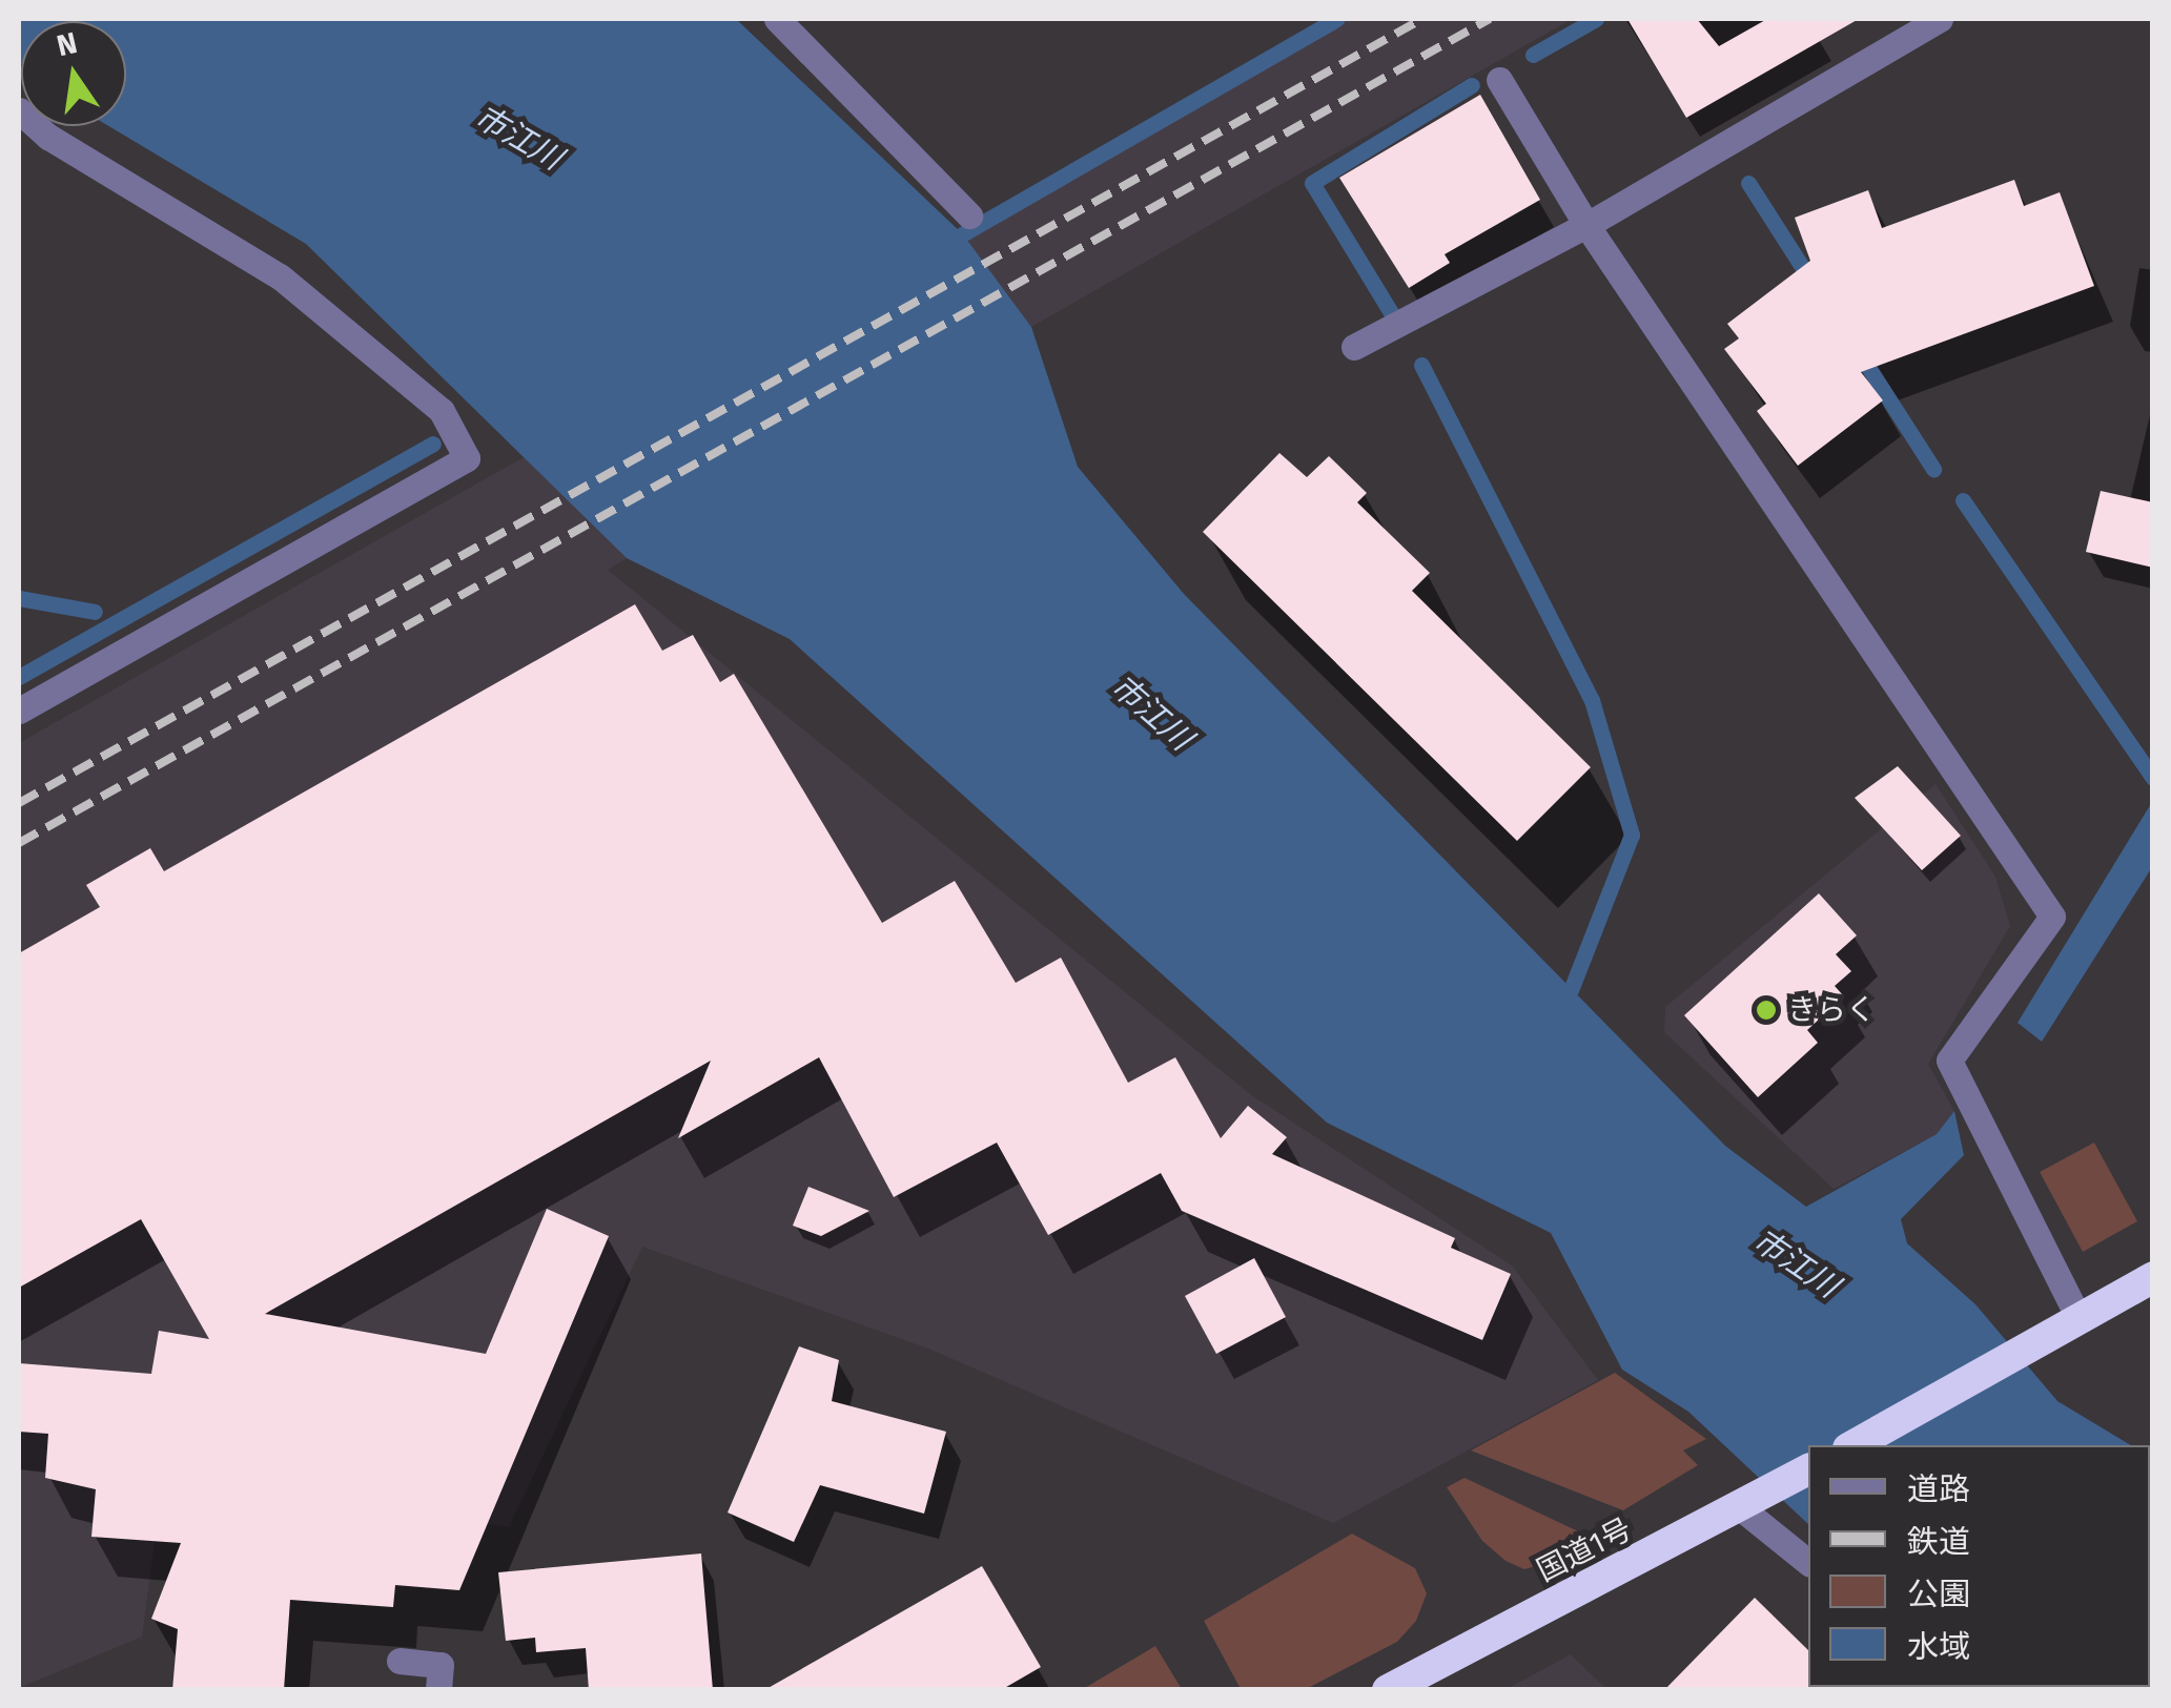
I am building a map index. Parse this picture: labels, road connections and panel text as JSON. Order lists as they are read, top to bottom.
{
  "streets": {
    "highway": ["国道1号"]
  },
  "water": ["市江川"],
  "places": ["きらく"],
  "legend": [
    "道路",
    "鉄道",
    "公園",
    "水域"
  ],
  "north": "top"
}
